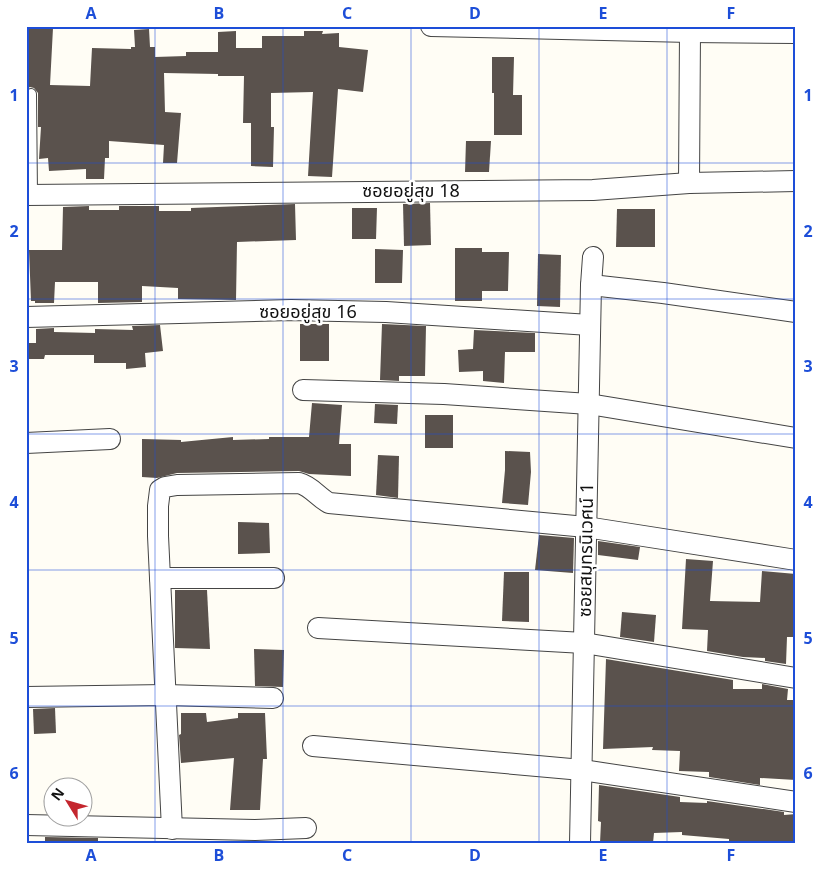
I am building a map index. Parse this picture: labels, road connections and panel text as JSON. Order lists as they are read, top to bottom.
{
  "streets": {
    "street": ["ซอยอยู่สุข 18", "ซอยอยู่สุข 16", "ซอยสมุทรนิเวศน์ 1"]
  },
  "crossings": [
    ["ซอยอยู่สุข 16", "ซอยสมุทรนิเวศน์ 1"]
  ],
  "north": "top left",
  "grid": {
    "columns": [
      "A",
      "B",
      "C",
      "D",
      "E",
      "F"
    ],
    "rows": [
      "1",
      "2",
      "3",
      "4",
      "5",
      "6"
    ]
  }
}
